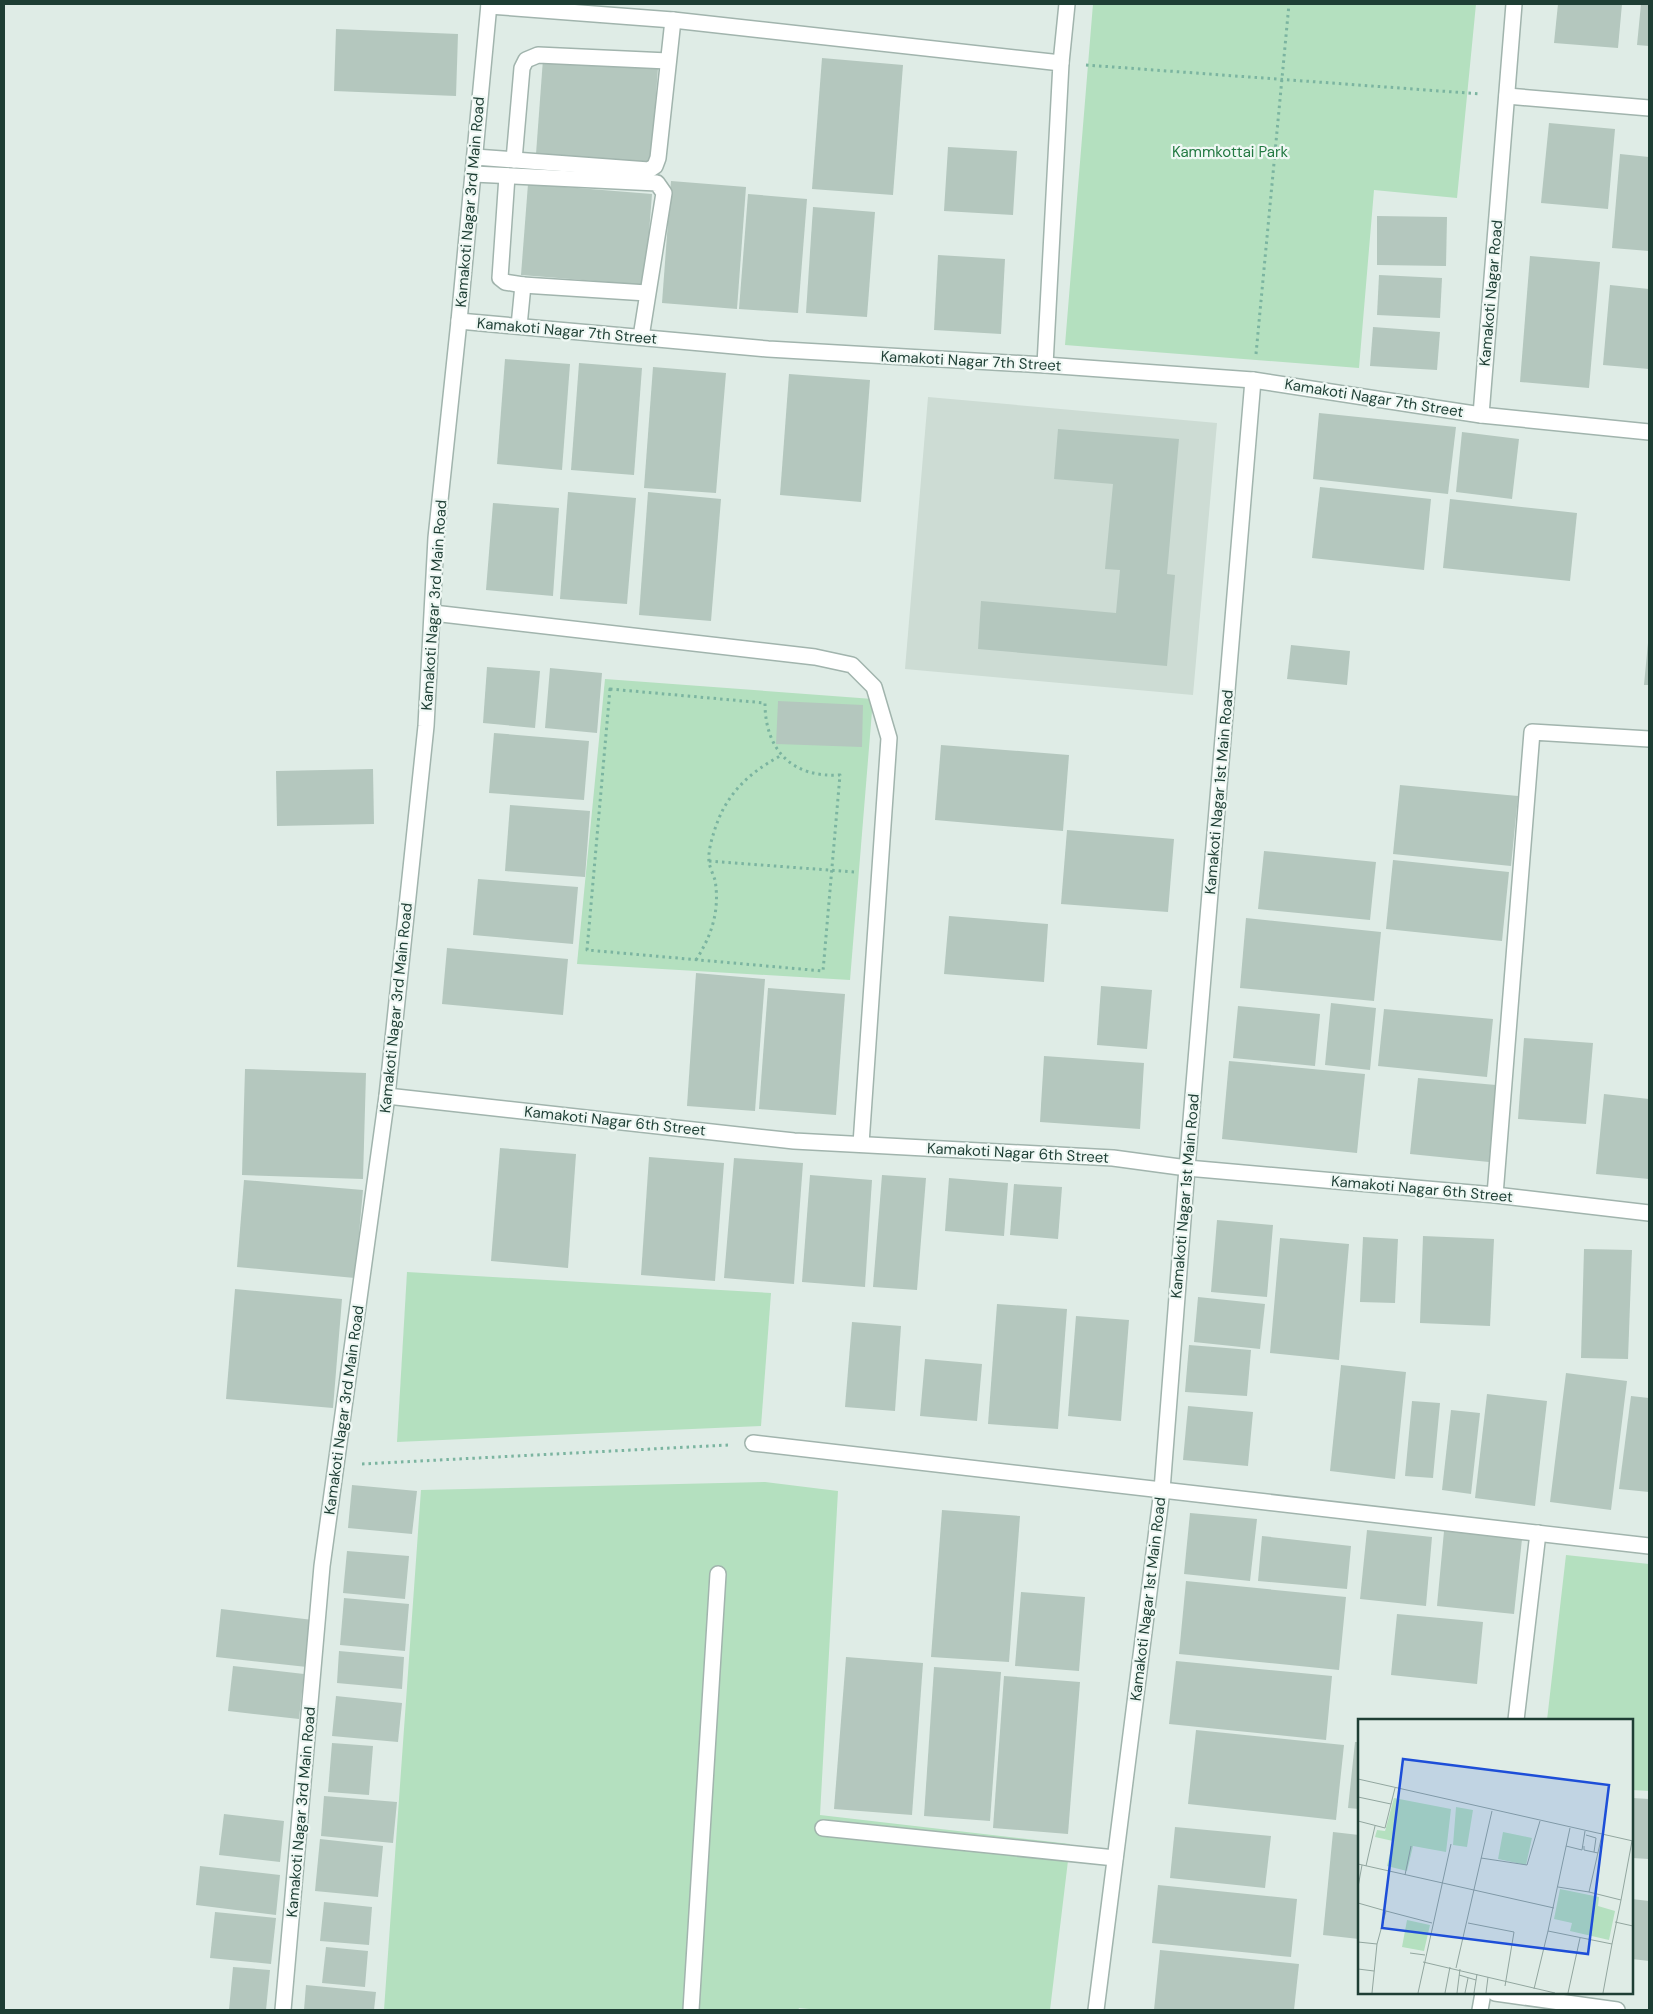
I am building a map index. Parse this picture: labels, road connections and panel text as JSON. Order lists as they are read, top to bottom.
{
  "streets": {
    "street": [
      "Kamakoti Nagar 3rd Main Road",
      "Kamakoti Nagar Road",
      "Kamakoti Nagar 7th Street",
      "Kamakoti Nagar 1st Main Road",
      "Kamakoti Nagar 6th Street"
    ]
  },
  "crossings": [
    ["Kamakoti Nagar 3rd Main Road", "Kamakoti Nagar 7th Street"],
    ["Kamakoti Nagar 3rd Main Road", "Kamakoti Nagar 6th Street"],
    ["Kamakoti Nagar Road", "Kamakoti Nagar 7th Street"],
    ["Kamakoti Nagar 7th Street", "Kamakoti Nagar 1st Main Road"],
    ["Kamakoti Nagar 1st Main Road", "Kamakoti Nagar 6th Street"]
  ],
  "parks": ["Kammkottai Park"]
}
